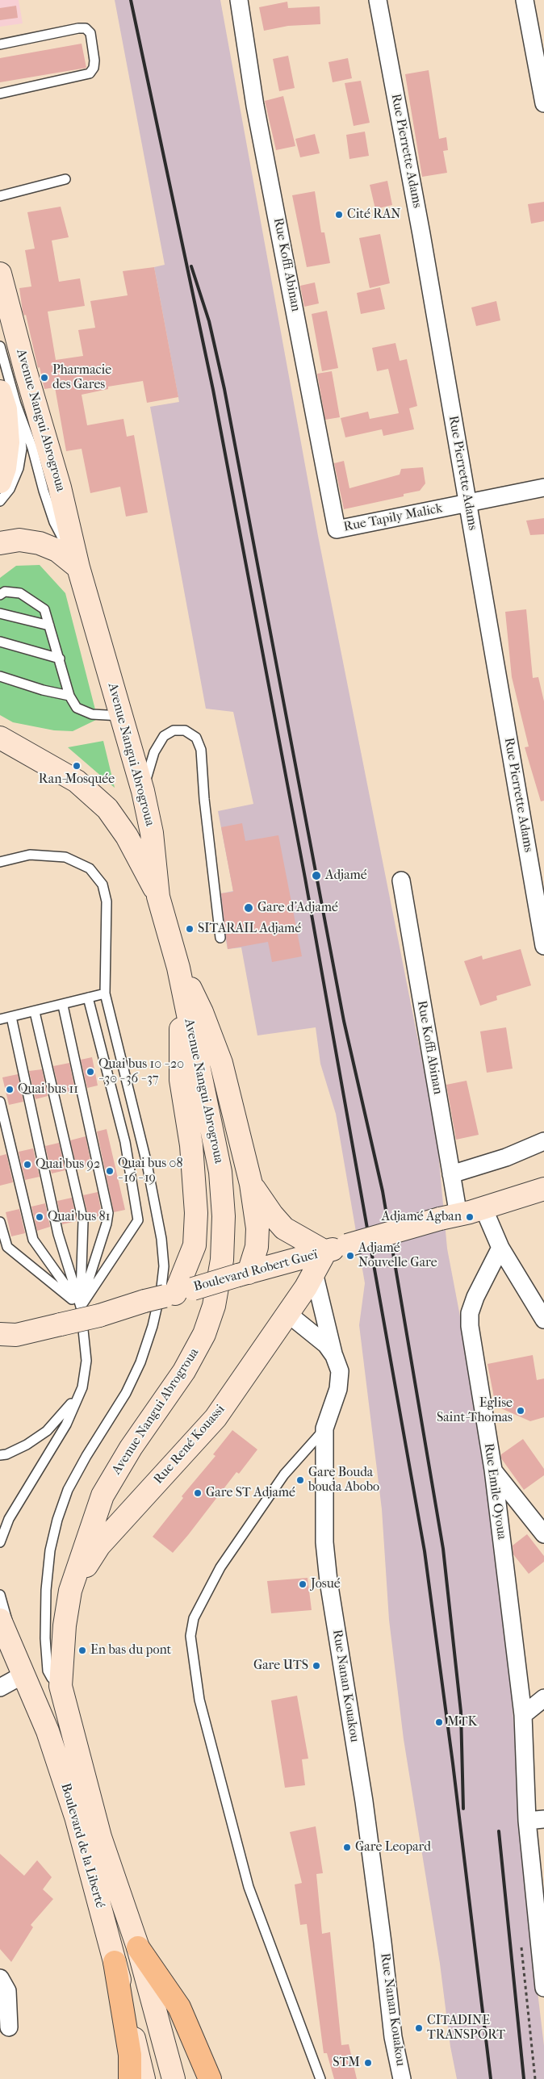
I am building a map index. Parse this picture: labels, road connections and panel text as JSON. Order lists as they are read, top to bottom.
{
  "streets": {
    "main road": [
      "Avenue Nangui Abrogroua",
      "Boulevard Robert Gueï",
      "Rue René Kouassi",
      "Boulevard de la Liberté"
    ],
    "street": [
      "Rue Pierrette Adams",
      "Rue Koffi Abinan",
      "Rue Tapily Malick",
      "Rue Emile Oyoua",
      "Rue Nanan Kouakou"
    ]
  },
  "crossings": [
    ["Rue Pierrette Adams", "Rue Tapily Malick"],
    ["Rue Koffi Abinan", "Rue Tapily Malick"],
    ["Rue Koffi Abinan", "Boulevard Robert Gueï"],
    ["Avenue Nangui Abrogroua", "Rue René Kouassi"],
    ["Boulevard Robert Gueï", "Rue René Kouassi"],
    ["Rue René Kouassi", "Rue Nanan Kouakou"]
  ],
  "places": [
    "Cité RAN",
    "Pharmacie des Gares",
    "Ran-Mosquée",
    "Adjamé",
    "Gare d’Adjamé",
    "SITARAIL Adjamé",
    "Quai bus 10 - 20 - 30 - 36 - 37",
    "Quai bus 11",
    "Quai bus 92",
    "Quai bus 08 - 16 - 19",
    "Quai bus 81",
    "Adjamé Agban",
    "Adjamé Nouvelle Gare",
    "Eglise Saint-Thomas",
    "Gare Bouda bouda Abobo",
    "Gare ST Adjamé",
    "Josué",
    "En bas du pont",
    "Gare UTS",
    "MTK",
    "Gare Leopard",
    "CITADINE TRANSPORT",
    "STM"
  ]
}
